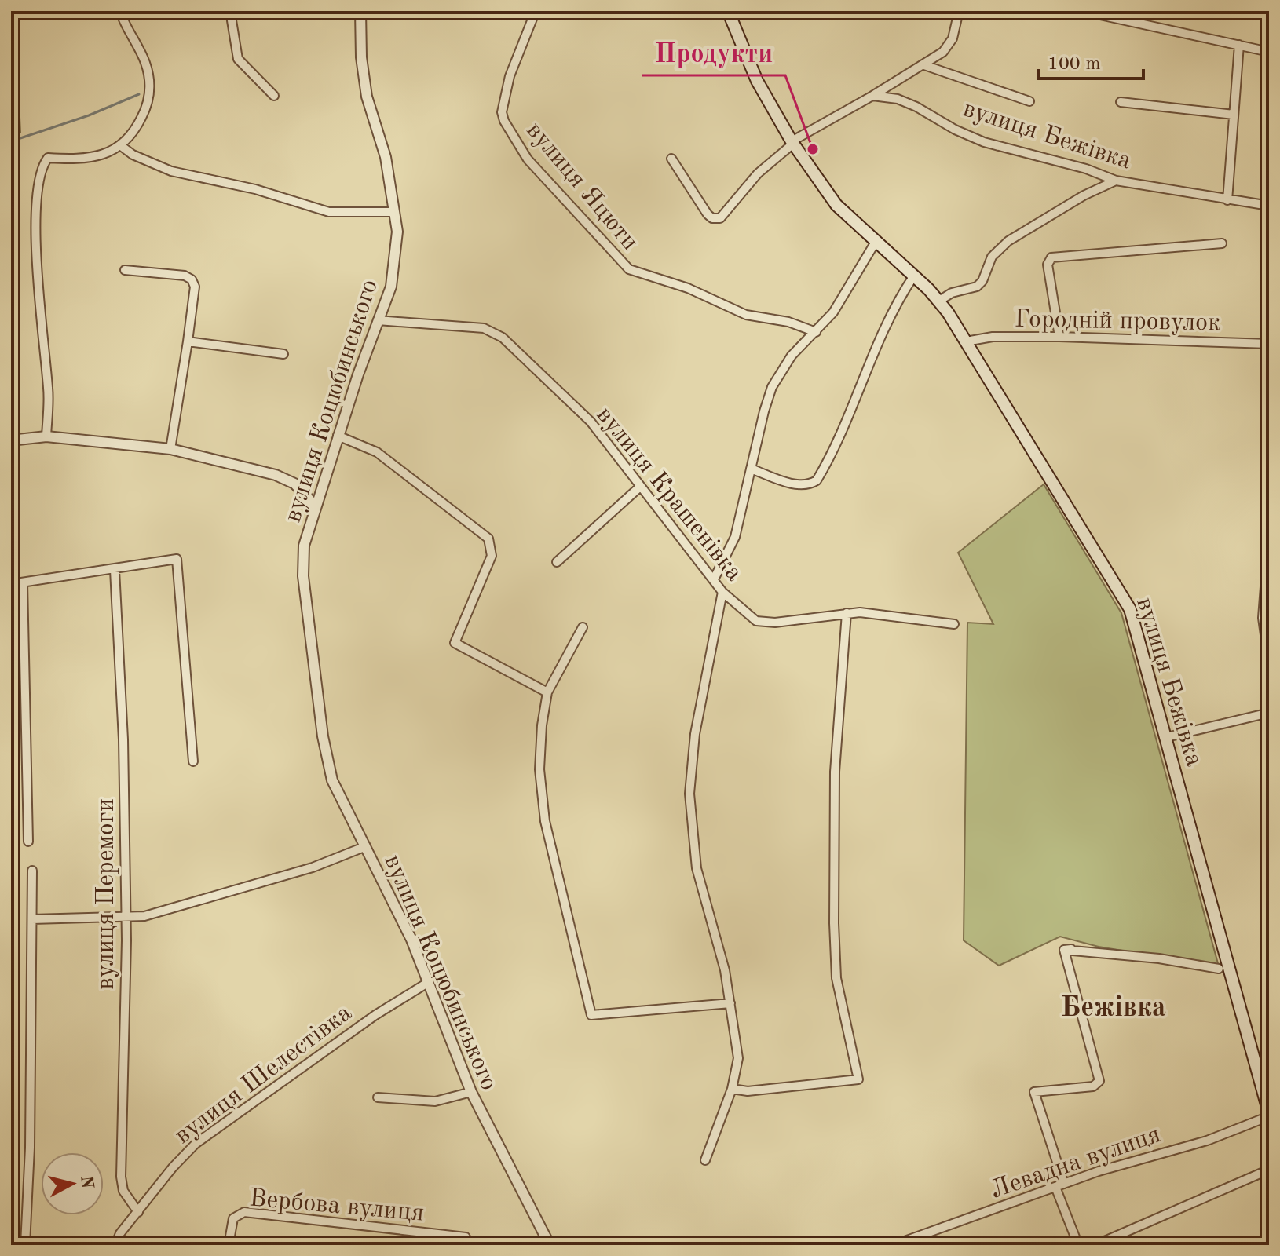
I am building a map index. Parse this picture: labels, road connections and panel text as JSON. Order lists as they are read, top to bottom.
{
  "streets": {
    "main road": ["вулиця Бежівка"],
    "street": [
      "вулиця Яцюти",
      "Городній провулок",
      "вулиця Коцюбинського",
      "вулиця Крашенівка",
      "вулиця Перемоги",
      "вулиця Шелестівка",
      "Левадна вулиця",
      "Вербова вулиця"
    ]
  },
  "crossings": [
    ["вулиця Бежівка", "Городній провулок"],
    ["вулиця Бежівка", "Левадна вулиця"],
    ["вулиця Коцюбинського", "вулиця Крашенівка"],
    ["вулиця Коцюбинського", "вулиця Шелестівка"],
    ["вулиця Перемоги", "вулиця Шелестівка"]
  ],
  "districts": ["Бежівка"],
  "places": ["Продукти"],
  "scale_bar": "100 m",
  "north": "right"
}
